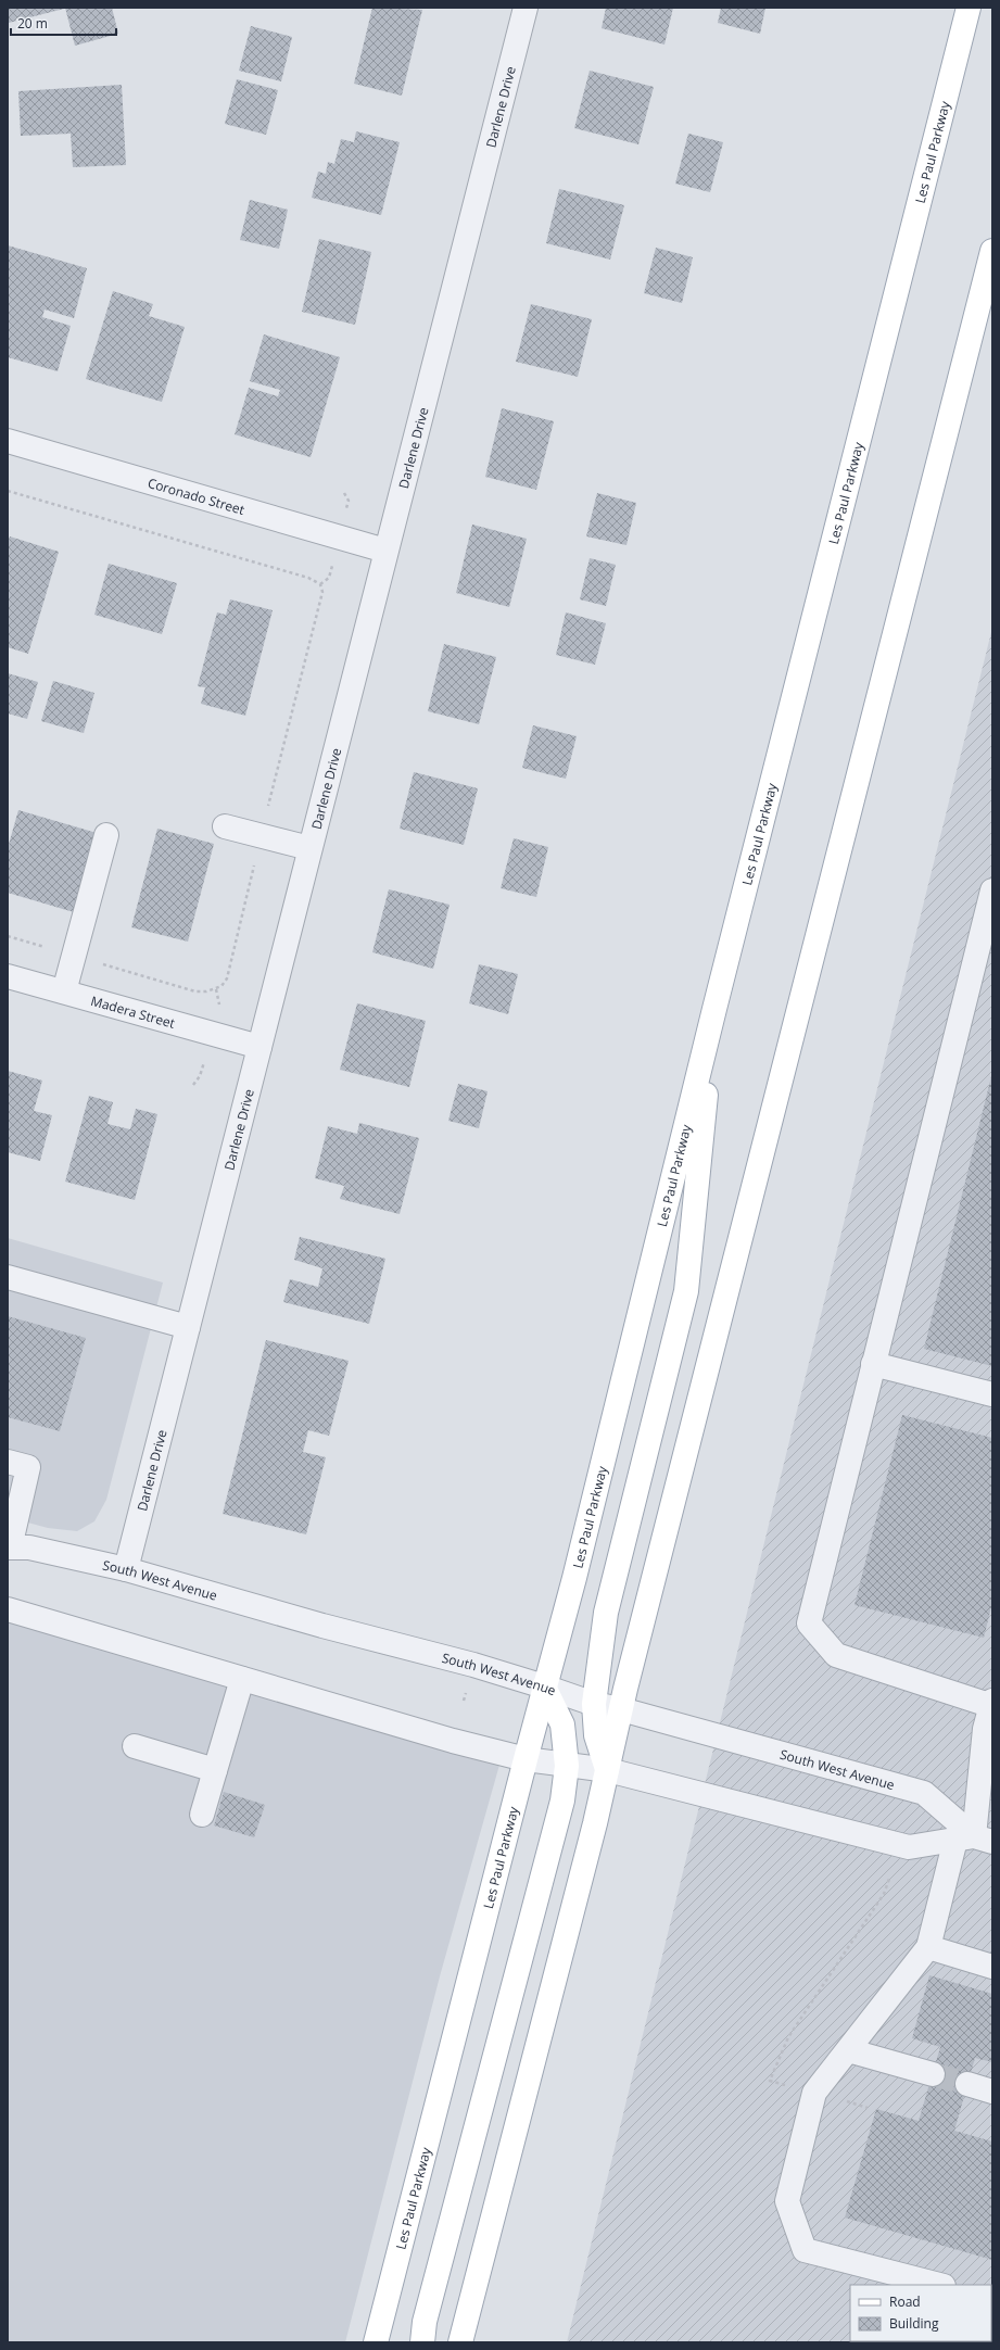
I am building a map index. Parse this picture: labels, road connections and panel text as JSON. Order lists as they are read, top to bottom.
{
  "streets": {
    "main road": ["Les Paul Parkway"],
    "street": [
      "Darlene Drive",
      "Coronado Street",
      "Madera Street",
      "South West Avenue"
    ]
  },
  "crossings": [
    ["Darlene Drive", "Coronado Street"],
    ["Darlene Drive", "Madera Street"],
    ["Darlene Drive", "South West Avenue"],
    ["Les Paul Parkway", "South West Avenue"]
  ],
  "legend": ["Road", "Building"],
  "scale_bar": "20 m"
}
